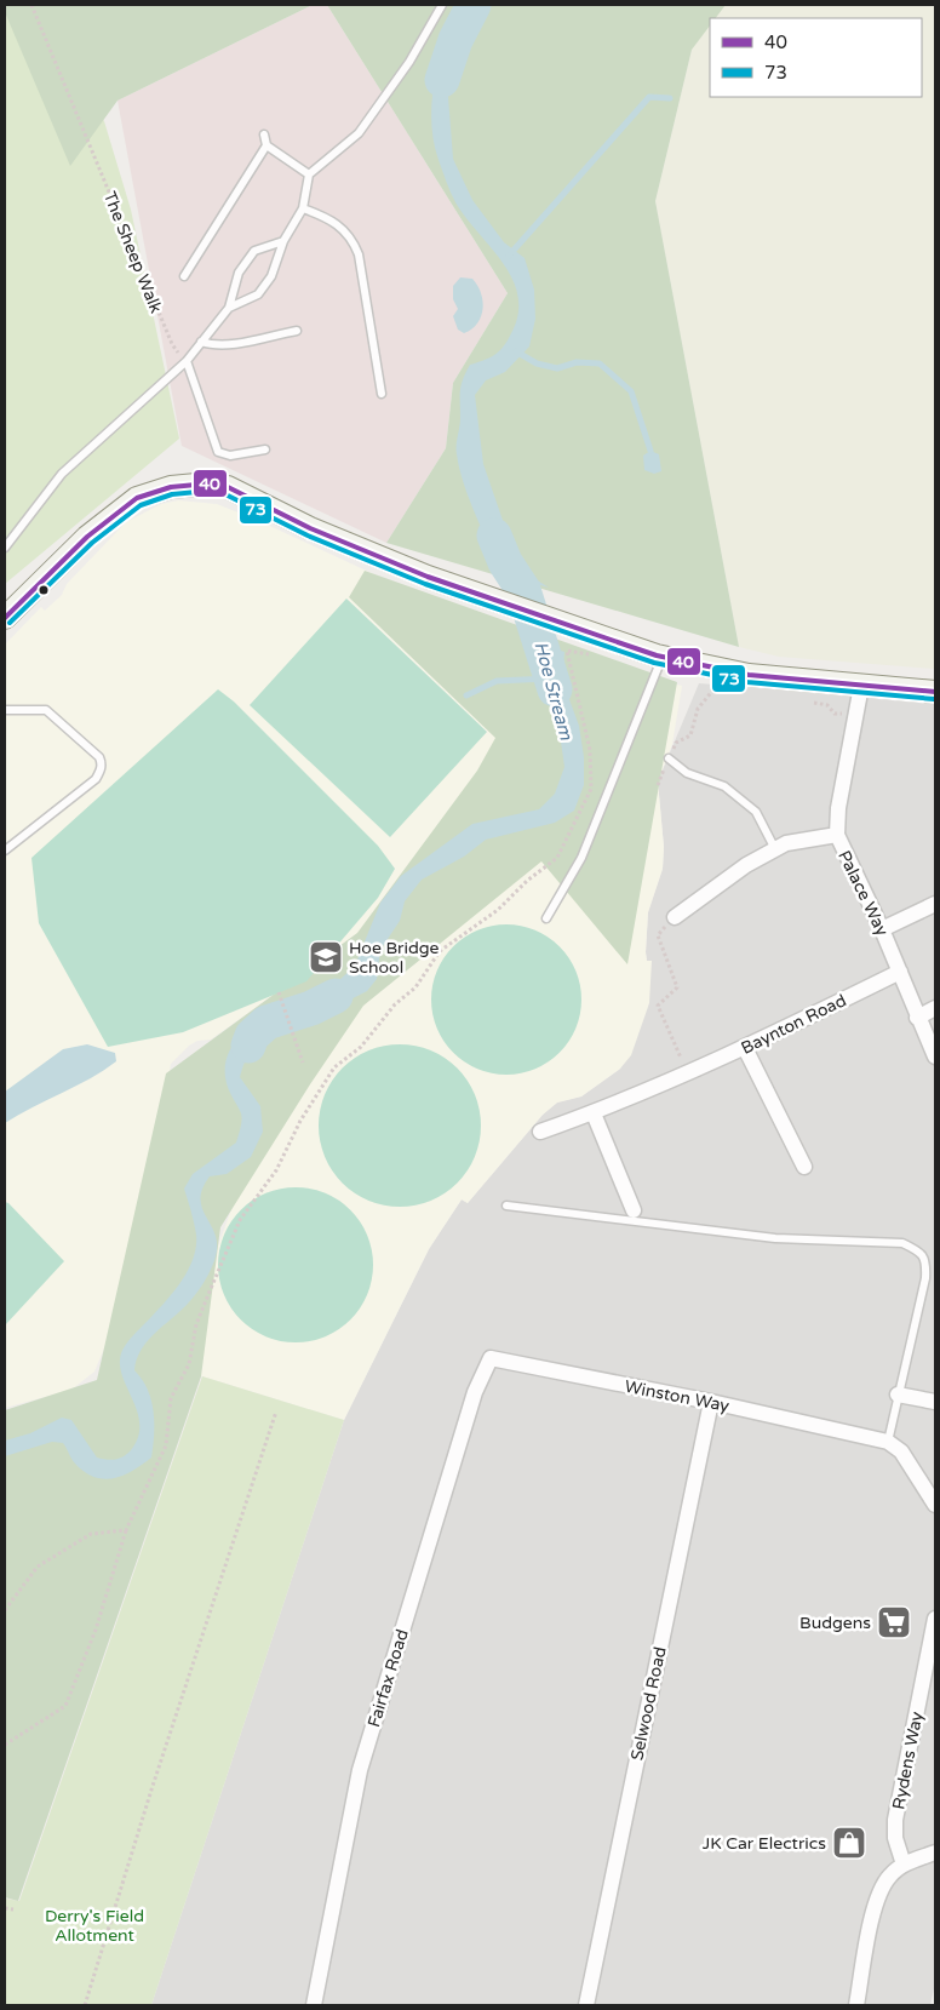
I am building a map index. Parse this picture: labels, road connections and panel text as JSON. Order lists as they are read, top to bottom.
{
  "streets": {
    "street": [
      "Palace Way",
      "Baynton Road",
      "Winston Way",
      "Fairfax Road",
      "Selwood Road",
      "Rydens Way"
    ],
    "path": ["The Sheep Walk"]
  },
  "crossings": [
    ["Palace Way", "Baynton Road"],
    ["Winston Way", "Fairfax Road"],
    ["Winston Way", "Selwood Road"]
  ],
  "water": ["Hoe Stream"],
  "parks": ["Derry's Field Allotment"],
  "places": {
    "school or university": ["Hoe Bridge School"],
    "supermarket": ["Budgens"],
    "shop": ["JK Car Electrics"]
  },
  "lines": ["transit line 40", "transit line 73"],
  "legend": ["40", "73"]
}
